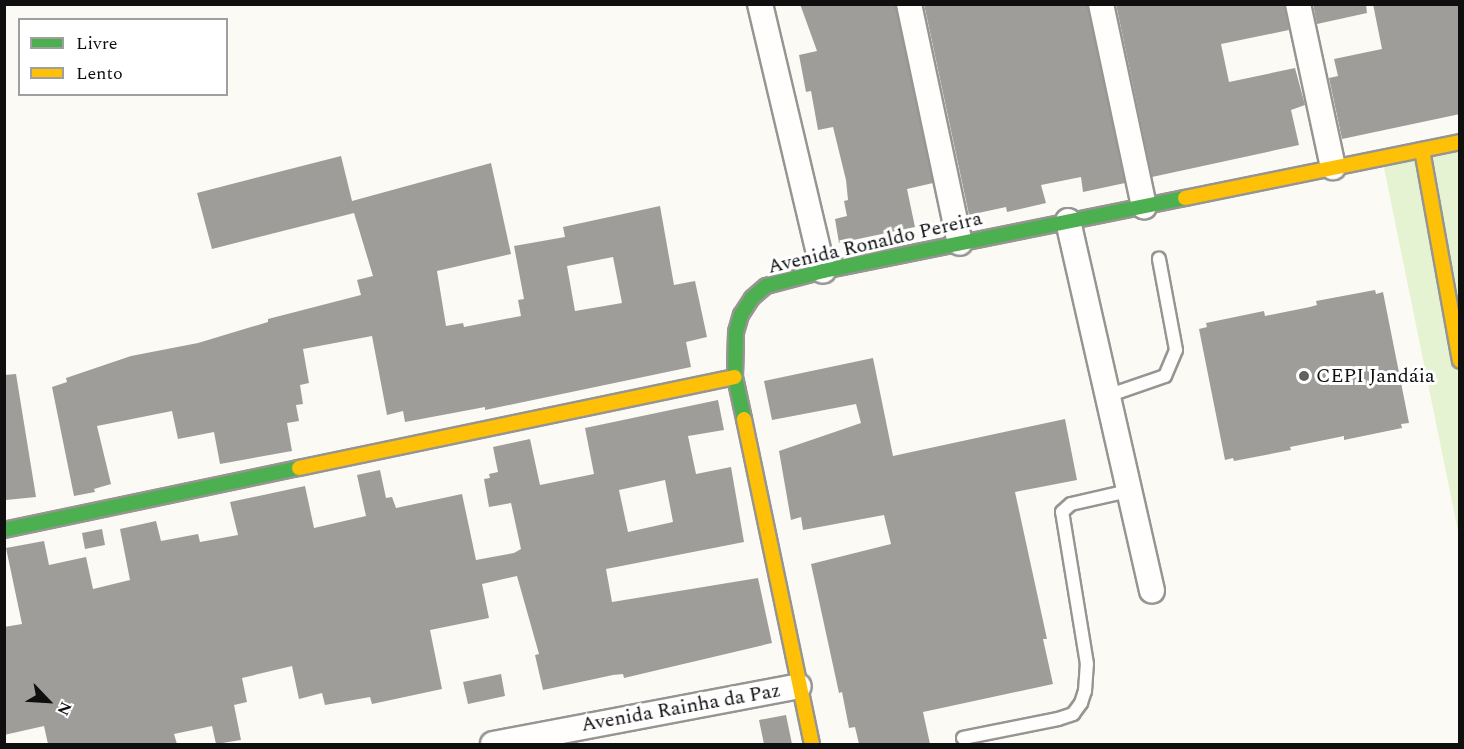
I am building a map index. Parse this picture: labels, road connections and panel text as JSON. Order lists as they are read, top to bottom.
{
  "streets": {
    "street": ["Avenida Ronaldo Pereira", "Avenida Rainha da Paz"]
  },
  "crossings": [
    ["Avenida Ronaldo Pereira", "Avenida Rainha da Paz"]
  ],
  "places": ["CEPI Jandáia"],
  "legend": ["Livre", "Lento"],
  "north": "bottom right"
}
